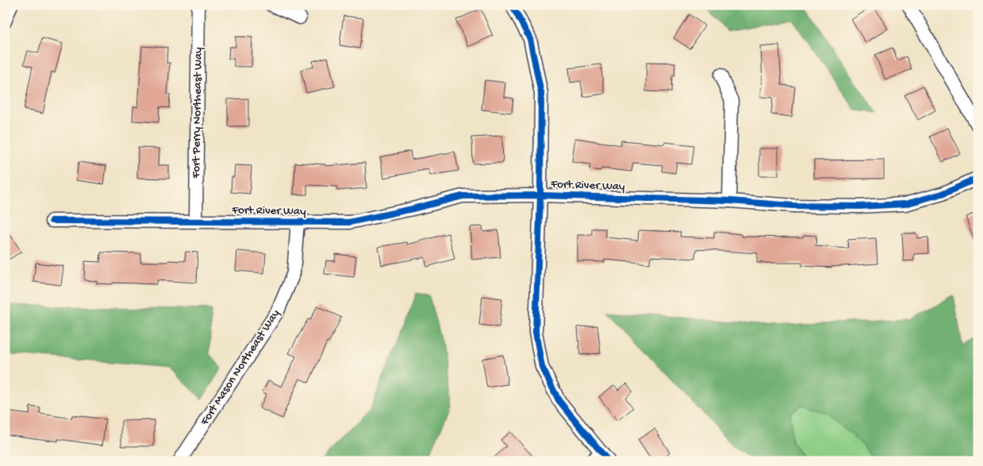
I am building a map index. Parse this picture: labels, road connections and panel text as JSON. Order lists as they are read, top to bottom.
{
  "streets": {
    "street": ["Fort Perry Northeast Way", "Fort River Way", "Fort Mason Northeast Way"]
  },
  "crossings": [
    ["Fort Perry Northeast Way", "Fort River Way"],
    ["Fort River Way", "Fort Mason Northeast Way"]
  ]
}
